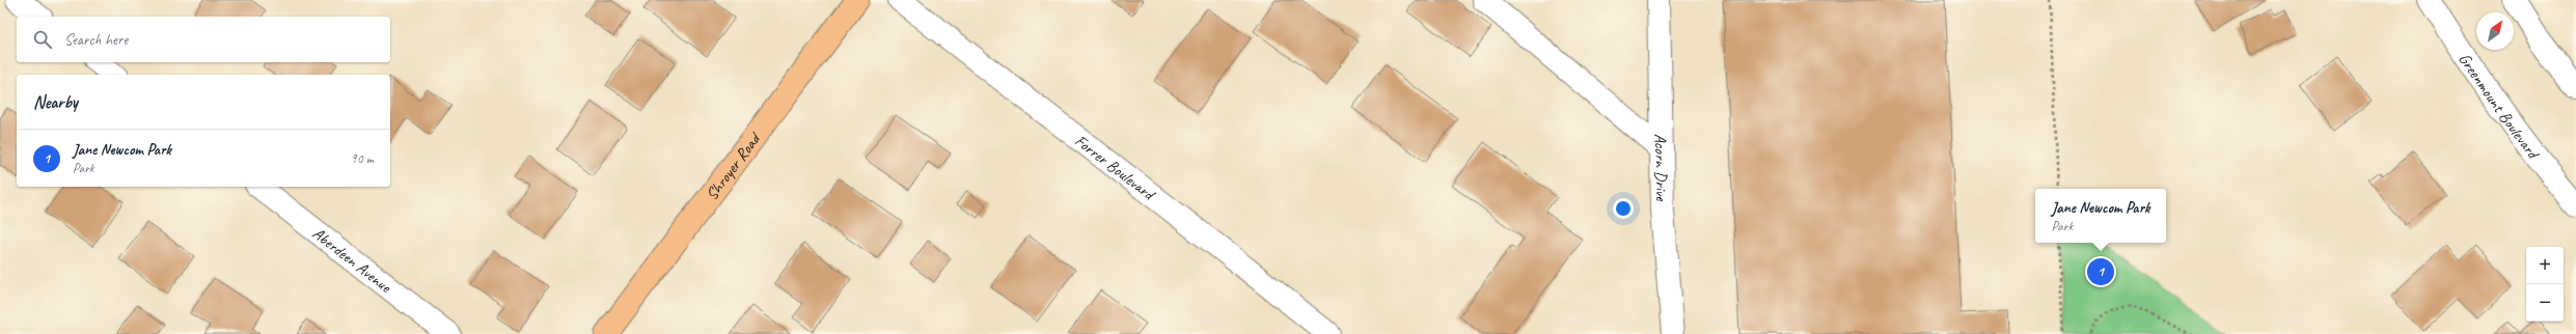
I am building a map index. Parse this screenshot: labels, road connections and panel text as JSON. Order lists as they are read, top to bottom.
{
  "streets": {
    "main road": ["Shroyer Road"],
    "street": [
      "Greenmount Boulevard",
      "Forrer Boulevard",
      "Acorn Drive",
      "Aberdeen Avenue"
    ]
  },
  "north": "top right",
  "page": {
    "search": "Search here",
    "heading": "Nearby",
    "list": [
      {
        "mark": "1",
        "name": "Jane Newcom Park",
        "note": "Park",
        "value": "90 m"
      }
    ],
    "popup": ["Jane Newcom Park", "Park"],
    "map_buttons": ["+", "−"],
    "pins": "1"
  }
}
